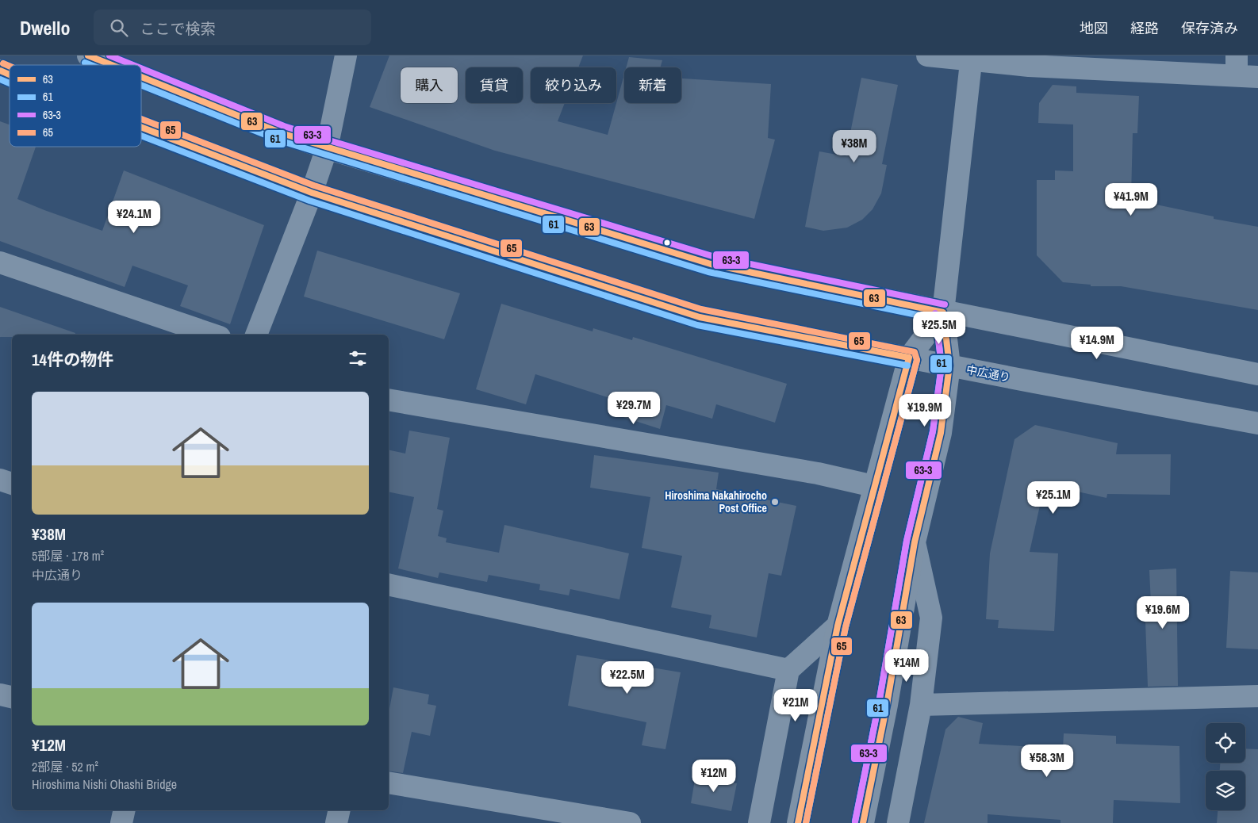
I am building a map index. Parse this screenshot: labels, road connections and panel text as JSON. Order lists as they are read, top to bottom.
{
  "streets": {
    "street": ["中広通り"]
  },
  "places": ["Hiroshima Nakahirocho Post Office"],
  "lines": [
    "transit line 63",
    "transit line 63-3",
    "transit line 61",
    "transit line 65"
  ],
  "legend": [
    "63",
    "61",
    "63-3",
    "65"
  ],
  "page": {
    "header": "Dwello",
    "search": "ここで検索",
    "nav": ["地図", "経路", "保存済み"],
    "chip": [
      "購入",
      "賃貸",
      "絞り込み",
      "新着"
    ],
    "price": [
      "¥38M",
      "¥41.9M",
      "¥24.1M",
      "¥25.5M",
      "¥14.9M",
      "¥29.7M",
      "¥19.9M",
      "¥25.1M",
      "¥19.6M",
      "¥14M",
      "¥22.5M",
      "¥21M",
      "¥58.3M",
      "¥12M"
    ],
    "heading": "14件の物件",
    "list": [
      {
        "name": "¥38M",
        "note": "5部屋 · 178 m² · 中広通り"
      },
      {
        "name": "¥12M",
        "note": "2部屋 · 52 m² · Hiroshima Nishi Ohashi Bridge"
      }
    ]
  }
}
